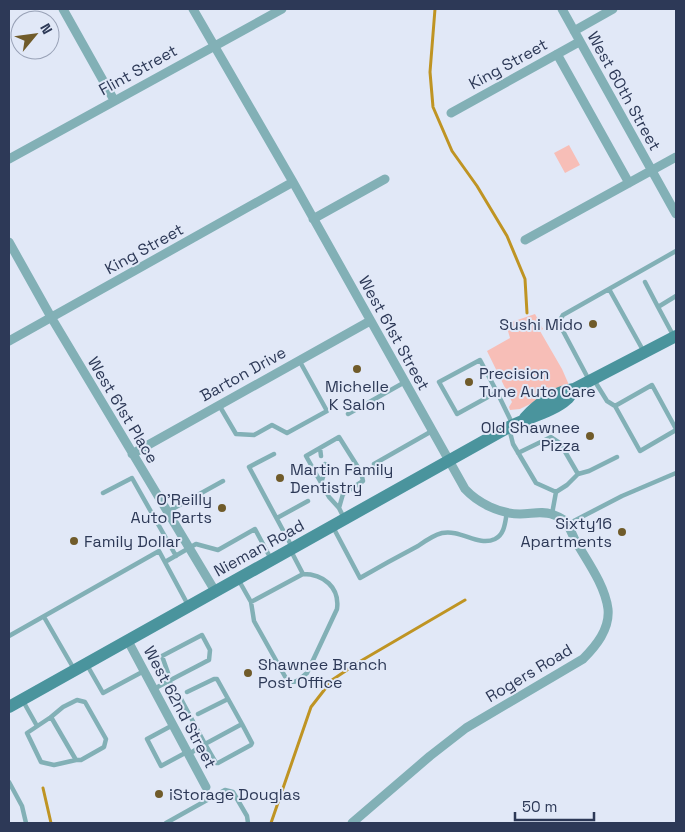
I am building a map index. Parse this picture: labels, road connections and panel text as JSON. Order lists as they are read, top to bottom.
{
  "streets": {
    "main road": ["Nieman Road"],
    "street": [
      "King Street",
      "Flint Street",
      "West 60th Street",
      "West 61st Street",
      "Barton Drive",
      "West 61st Place",
      "Rogers Road",
      "West 62nd Street"
    ]
  },
  "crossings": [
    ["King Street", "West 60th Street"],
    ["King Street", "West 61st Street"],
    ["King Street", "West 61st Place"],
    ["Flint Street", "West 61st Street"],
    ["West 61st Street", "Barton Drive"],
    ["West 61st Street", "Nieman Road"],
    ["Barton Drive", "West 61st Place"],
    ["West 61st Place", "Nieman Road"],
    ["Nieman Road", "West 62nd Street"]
  ],
  "places": [
    "Sushi Mido",
    "Michelle K Salon",
    "Precision Tune Auto Care",
    "Old Shawnee Pizza",
    "Martin Family Dentistry",
    "O'Reilly Auto Parts",
    "Sixty16 Apartments",
    "Family Dollar",
    "Shawnee Branch Post Office",
    "iStorage Douglas"
  ],
  "scale_bar": "50 m",
  "north": "top right"
}
